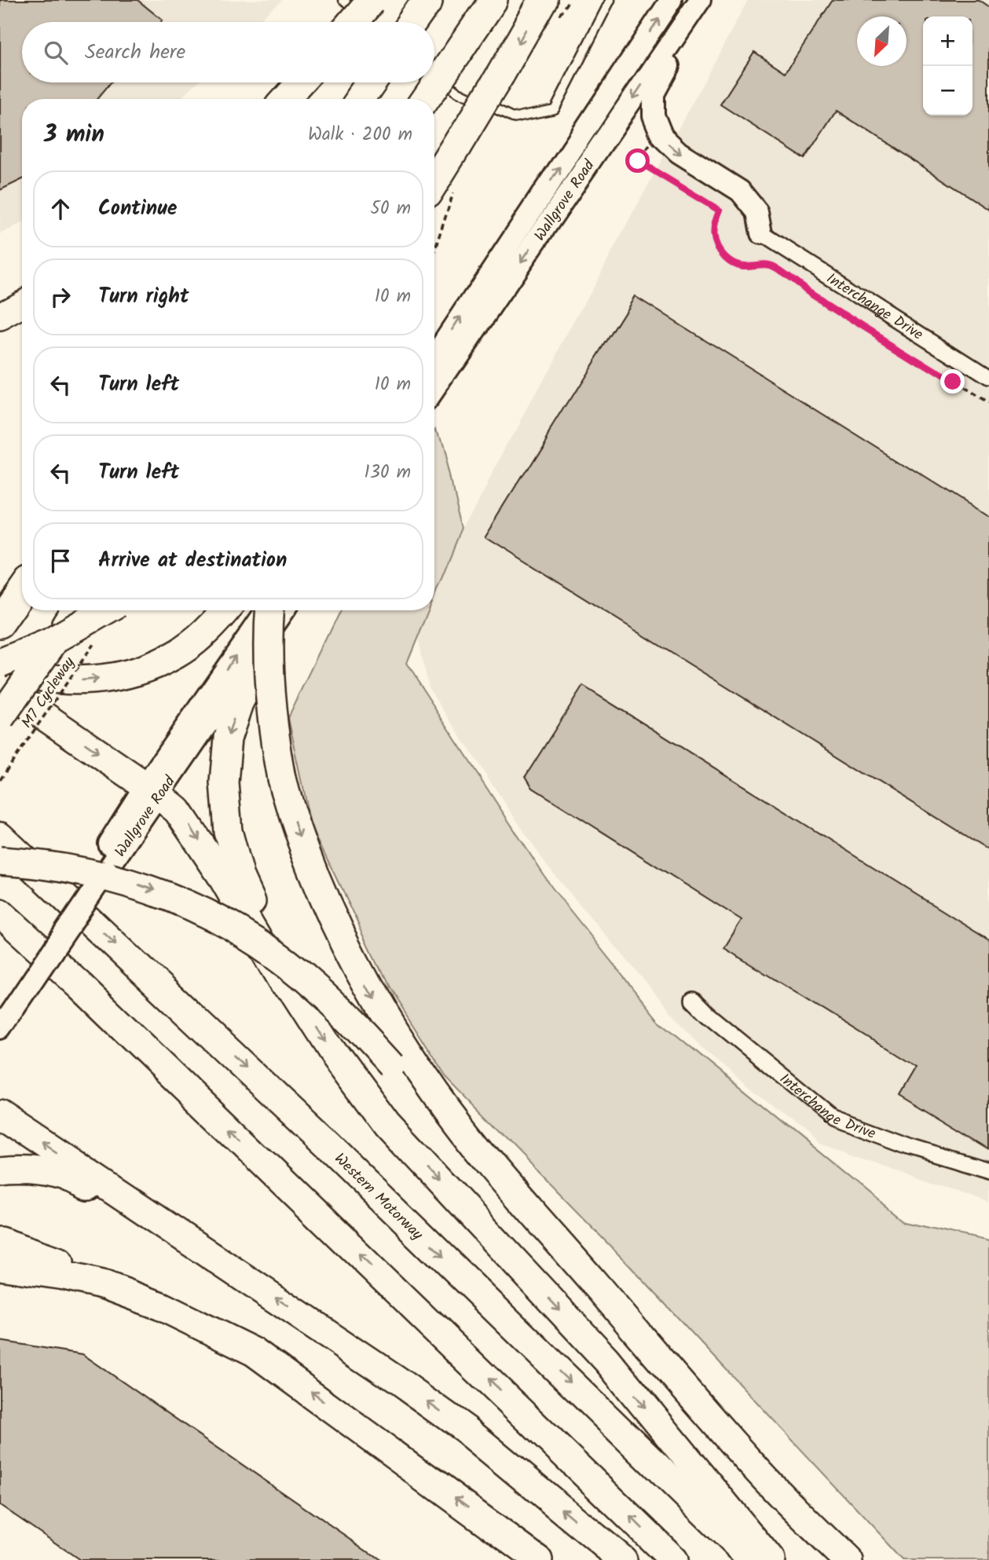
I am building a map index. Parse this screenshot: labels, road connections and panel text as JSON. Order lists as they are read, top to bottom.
{
  "streets": {
    "highway": ["Western Motorway"],
    "main road": ["Wallgrove Road"],
    "street": ["Interchange Drive"],
    "path": ["M7 Cycleway"]
  },
  "north": "bottom left",
  "page": {
    "map_buttons": ["+", "−"],
    "search": "Search here",
    "heading": ["3 min", "Walk · 200 m"],
    "list": [
      ["Continue", "50 m"],
      ["Turn right", "10 m"],
      ["Turn left", "10 m"],
      ["Turn left", "130 m"],
      "Arrive at destination"
    ]
  }
}
